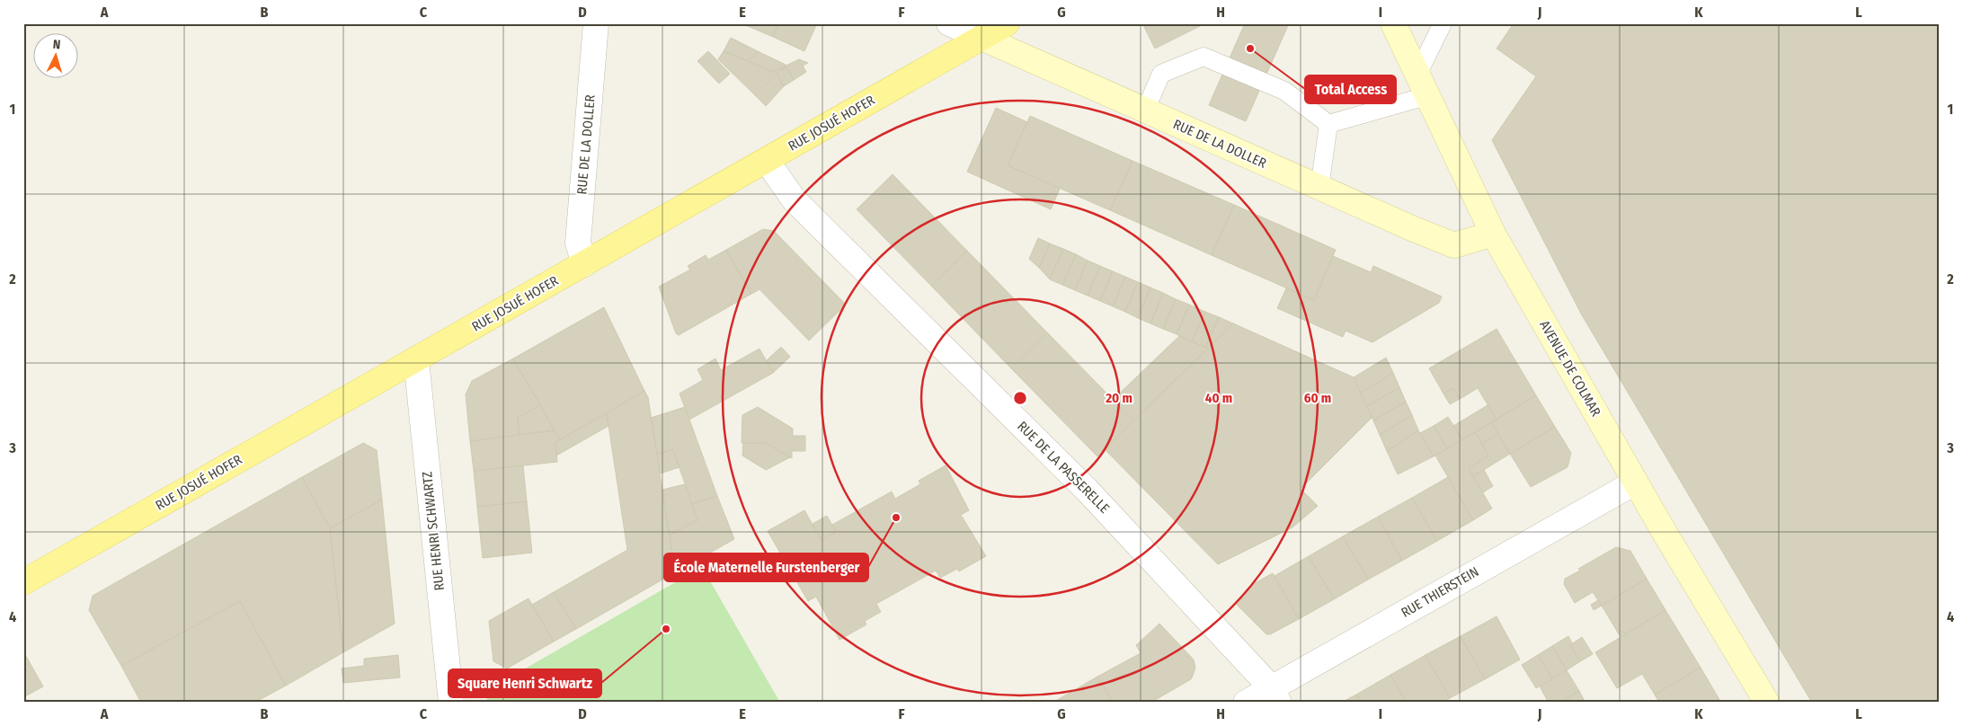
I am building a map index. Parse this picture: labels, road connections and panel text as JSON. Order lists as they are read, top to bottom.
{
  "streets": {
    "main road": ["RUE JOSUÉ HOFER", "RUE DE LA DOLLER", "AVENUE DE COLMAR"],
    "street": ["RUE DE LA PASSERELLE", "RUE HENRI SCHWARTZ", "RUE THIERSTEIN"]
  },
  "crossings": [
    ["RUE JOSUÉ HOFER", "RUE DE LA DOLLER"],
    ["RUE JOSUÉ HOFER", "RUE DE LA PASSERELLE"],
    ["RUE JOSUÉ HOFER", "RUE HENRI SCHWARTZ"],
    ["RUE DE LA DOLLER", "AVENUE DE COLMAR"],
    ["AVENUE DE COLMAR", "RUE THIERSTEIN"],
    ["RUE DE LA PASSERELLE", "RUE THIERSTEIN"]
  ],
  "places": ["Total Access", "École Maternelle Furstenberger", "Square Henri Schwartz"],
  "north": "top",
  "grid": {
    "columns": [
      "A",
      "B",
      "C",
      "D",
      "E",
      "F",
      "G",
      "H",
      "I",
      "J",
      "K",
      "L"
    ],
    "rows": [
      "1",
      "2",
      "3",
      "4"
    ]
  },
  "rings": ["20 m", "40 m", "60 m"]
}
